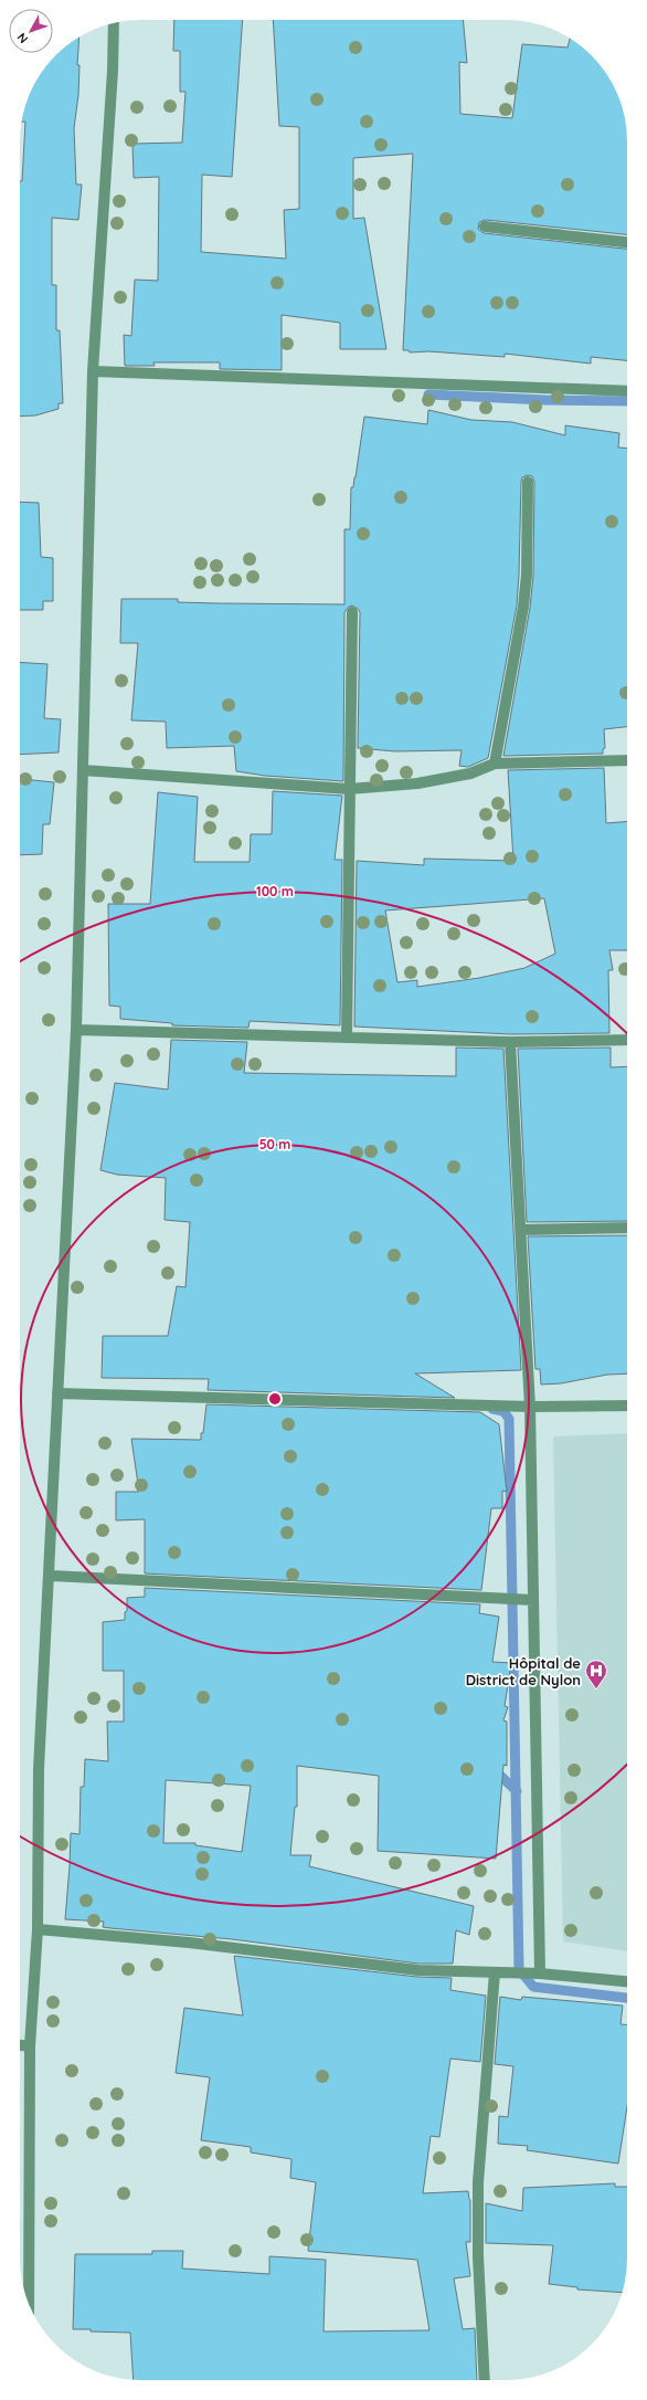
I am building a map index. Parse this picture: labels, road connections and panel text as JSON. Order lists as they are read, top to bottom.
{
  "places": {
    "hospital": ["Hôpital de District de Nylon"]
  },
  "north": "bottom left",
  "rings": ["100 m", "50 m"]
}
